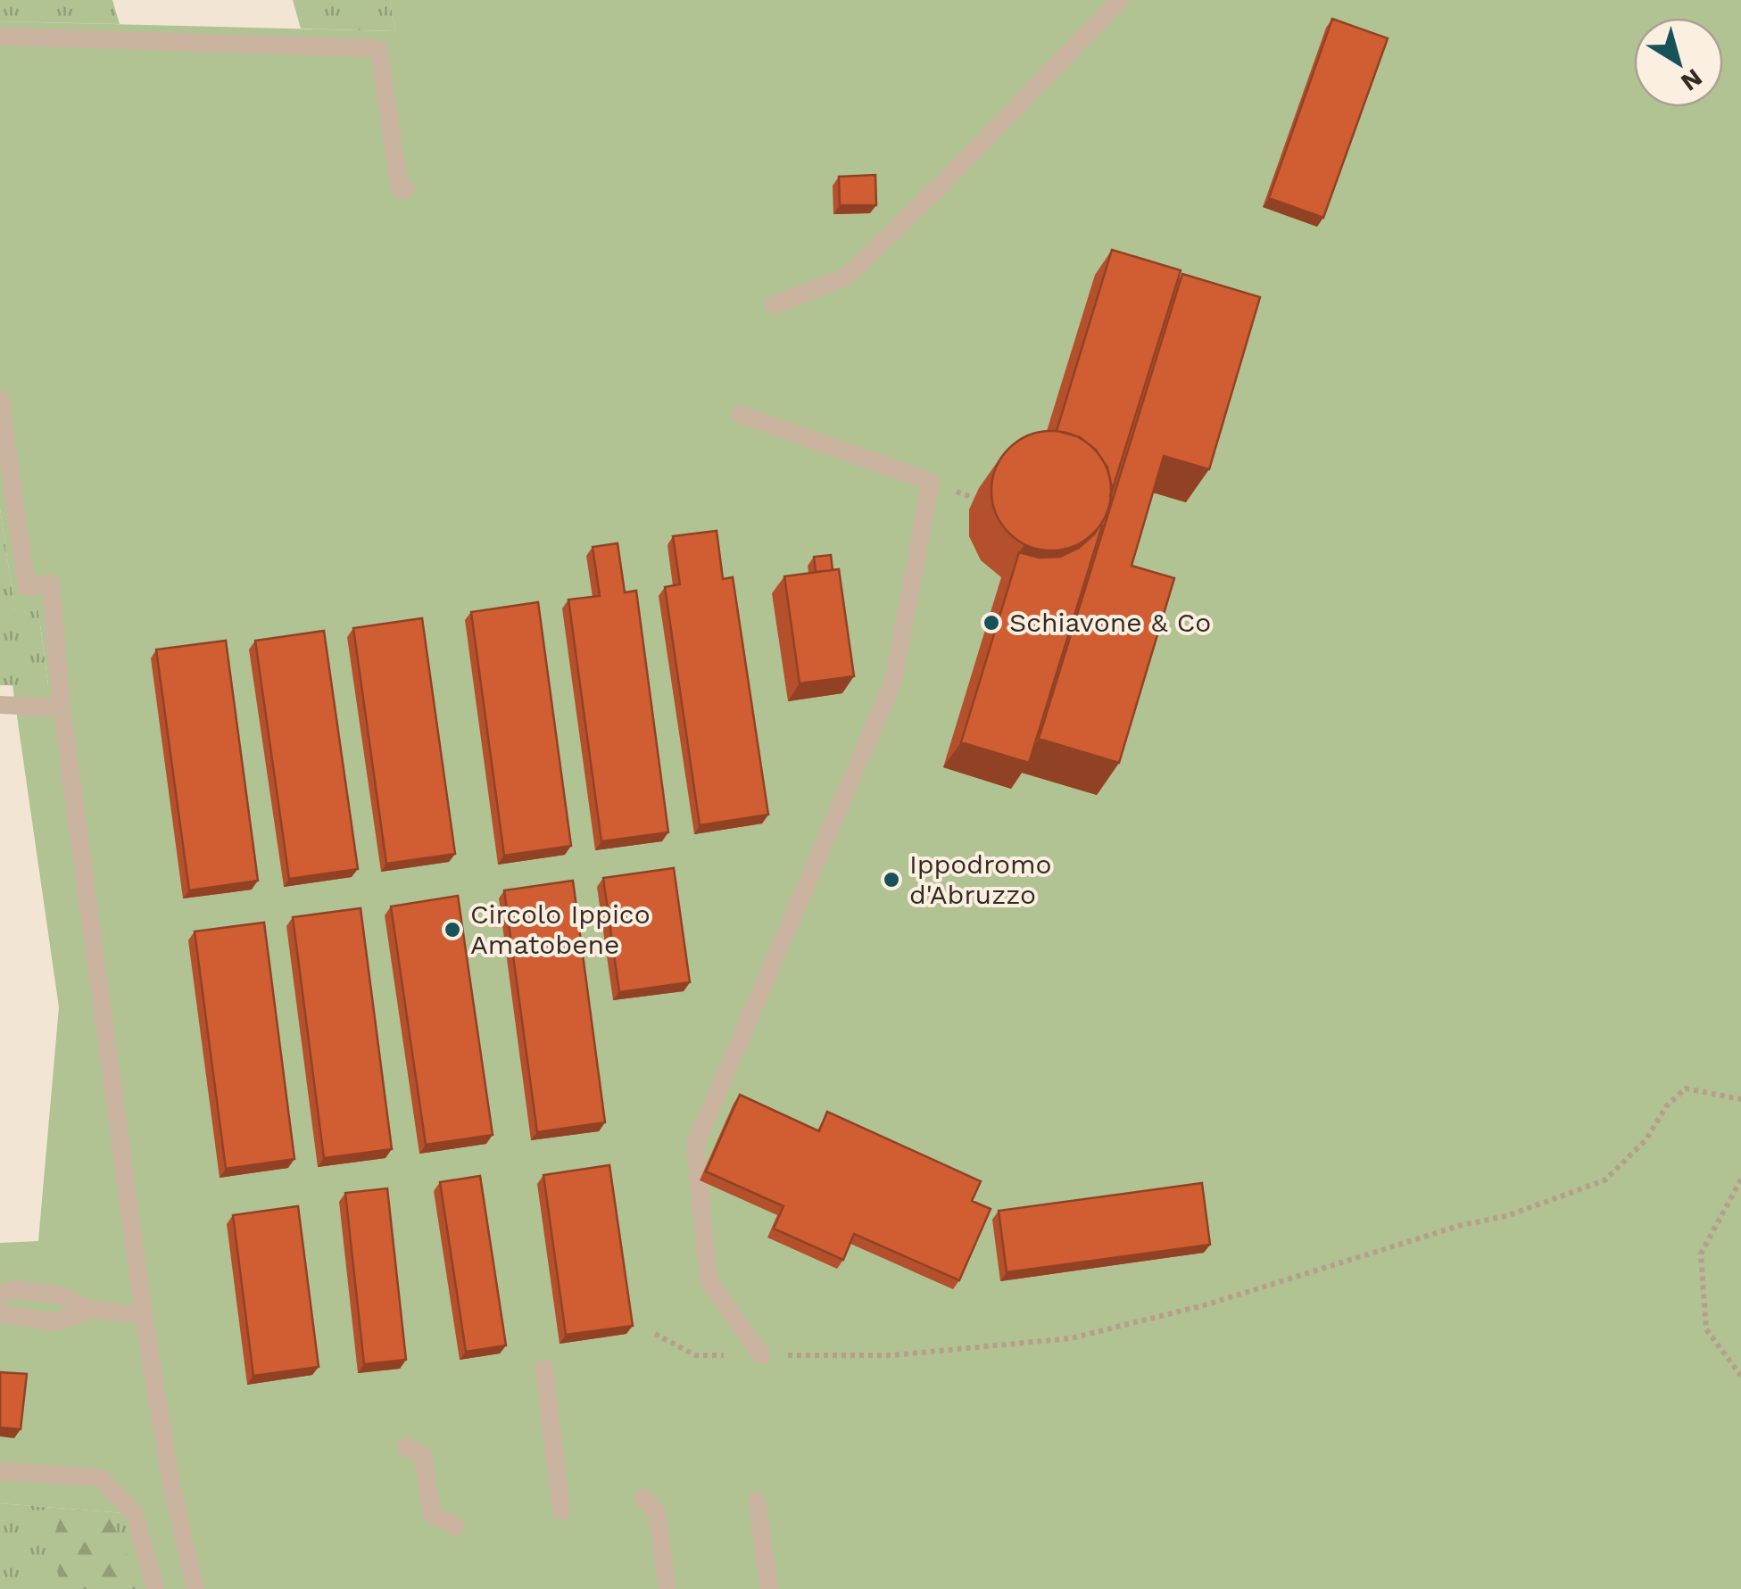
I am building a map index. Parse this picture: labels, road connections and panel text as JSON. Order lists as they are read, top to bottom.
{
  "places": ["Schiavone & Co", "Ippodromo d'Abruzzo", "Circolo Ippico Amatobene"],
  "north": "bottom right"
}
